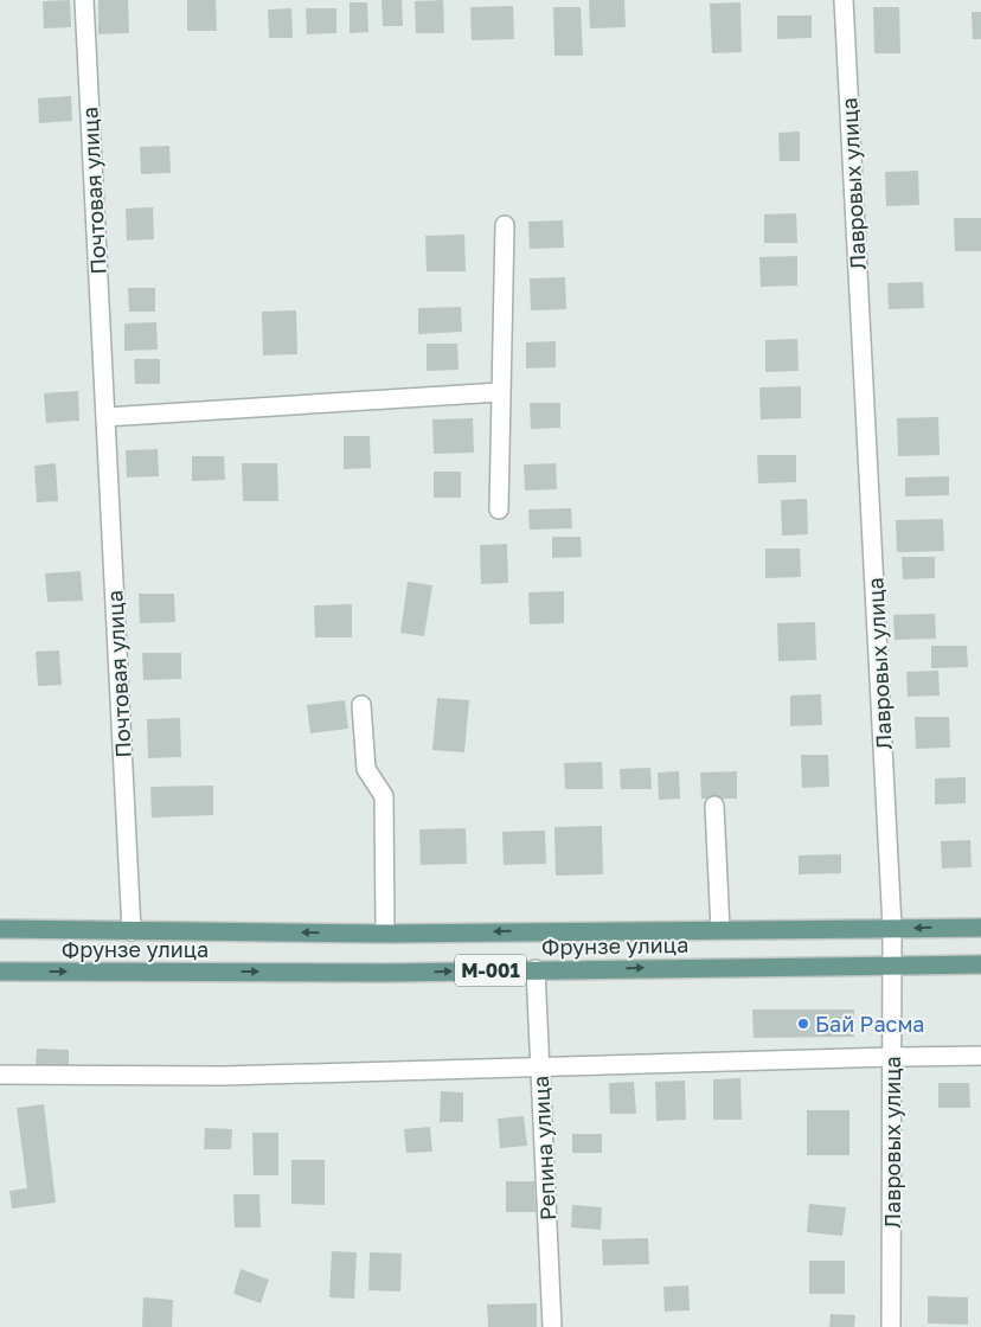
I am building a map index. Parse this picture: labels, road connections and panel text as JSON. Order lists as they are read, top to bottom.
{
  "streets": {
    "main road": ["Фрунзе улица", "M-001"],
    "street": ["Лавровых улица", "Почтовая улица", "Репина улица"]
  },
  "crossings": [
    ["Лавровых улица", "Фрунзе улица"],
    ["Почтовая улица", "Фрунзе улица"],
    ["Фрунзе улица", "Репина улица"]
  ],
  "places": ["Бай Расма"]
}
